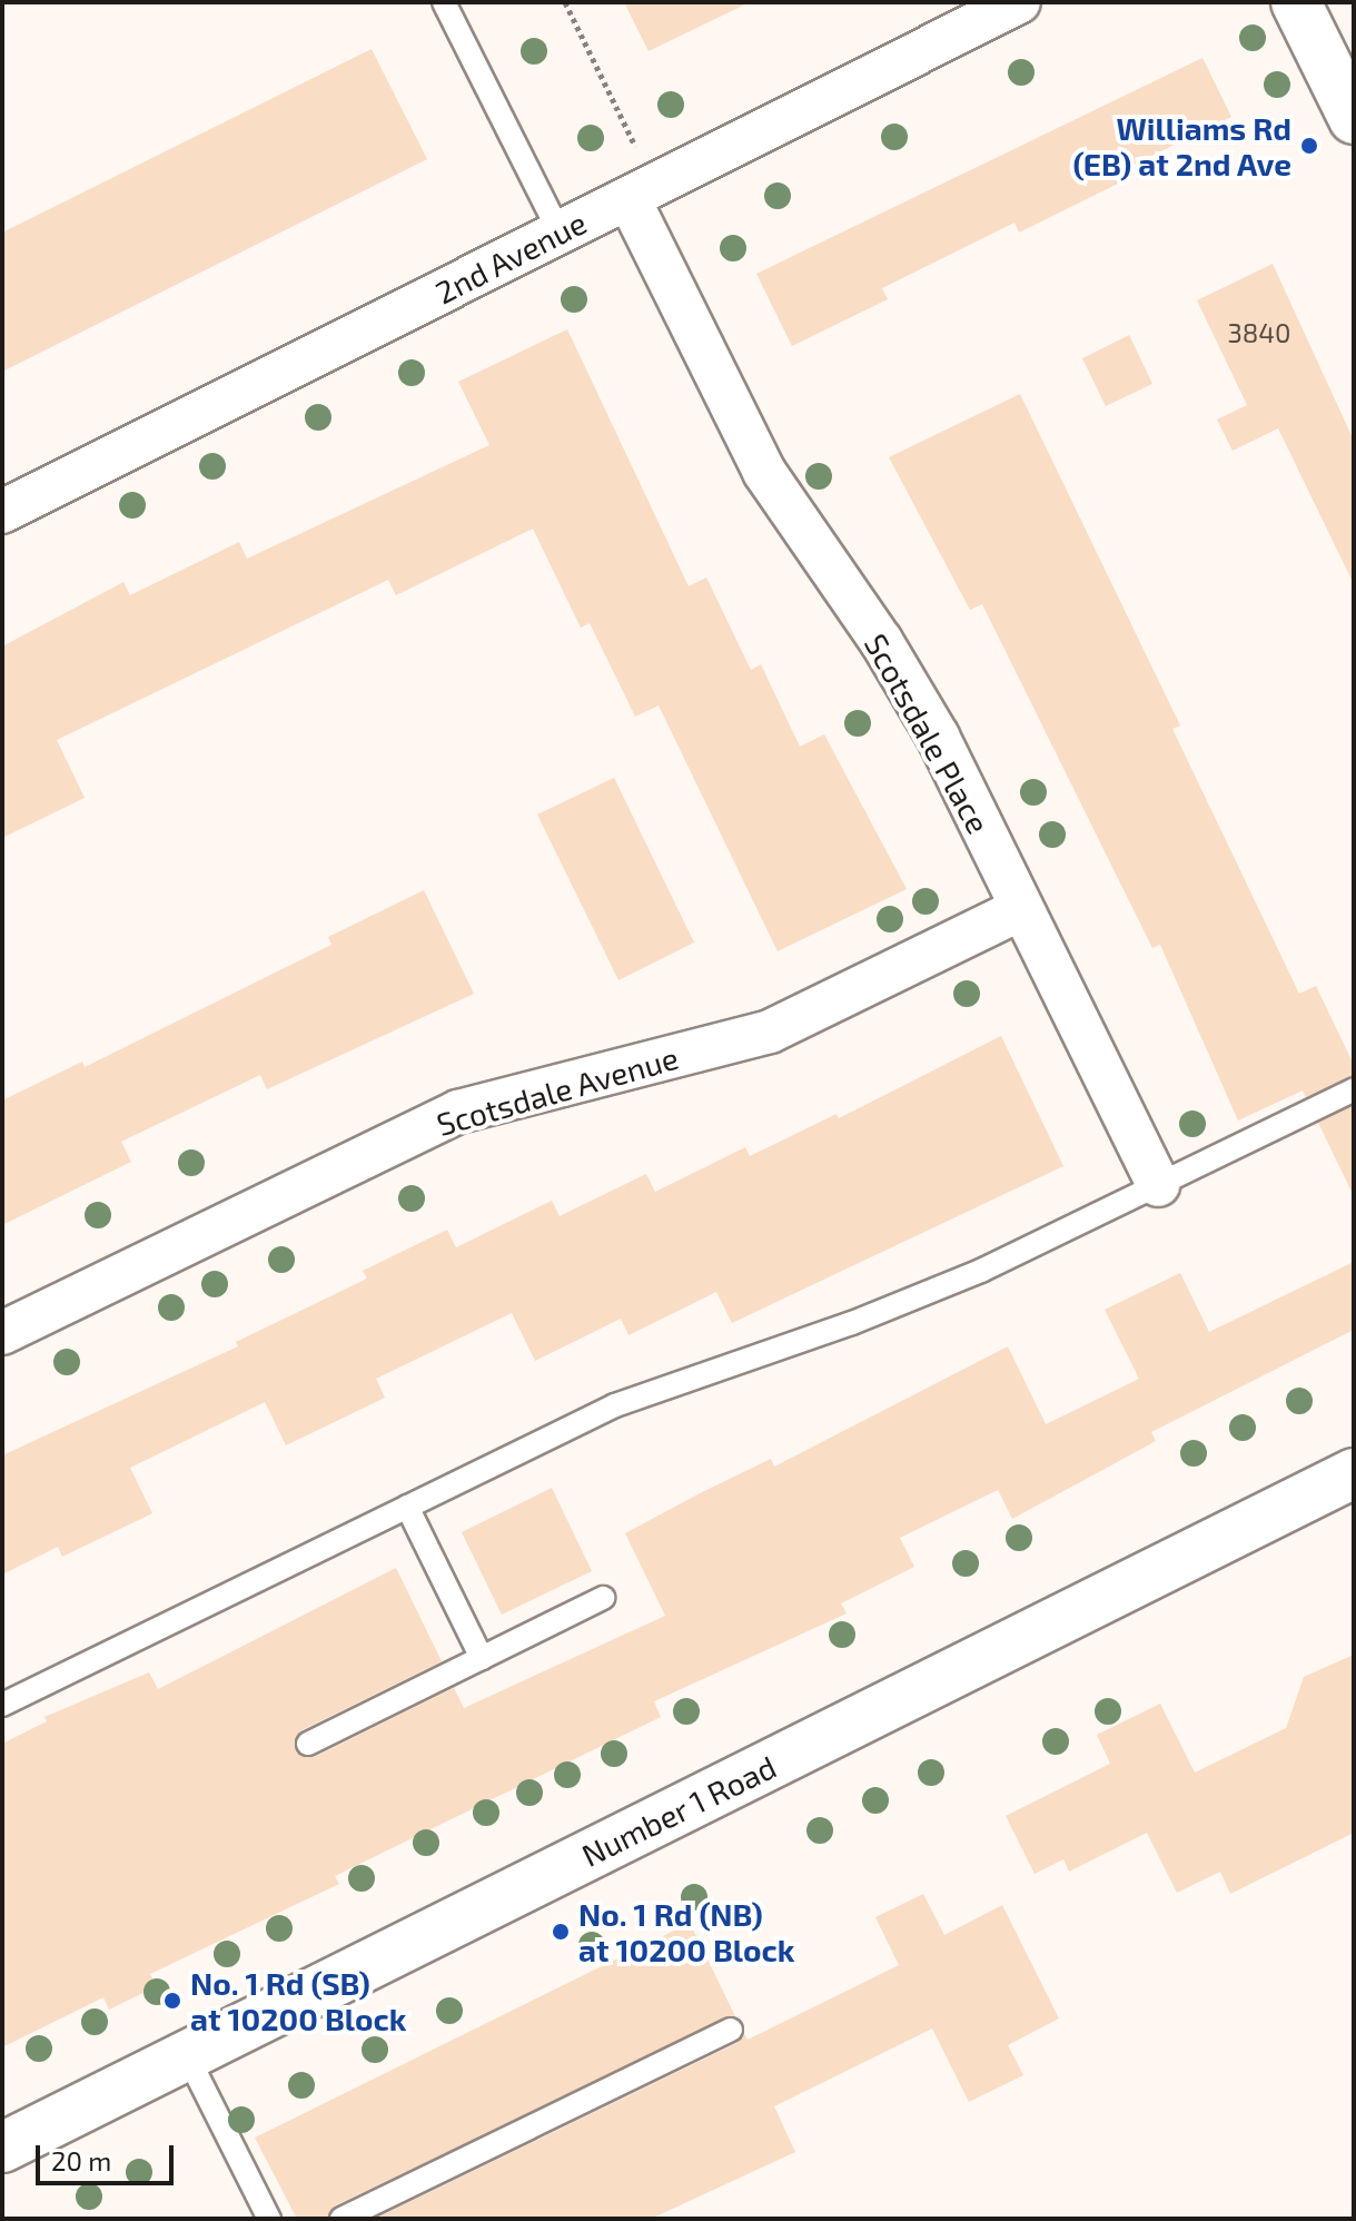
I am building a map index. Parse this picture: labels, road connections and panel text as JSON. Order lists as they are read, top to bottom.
{
  "streets": {
    "main road": ["Number 1 Road"],
    "street": ["2nd Avenue", "Scotsdale Place", "Scotsdale Avenue"]
  },
  "crossings": [
    ["2nd Avenue", "Scotsdale Place"],
    ["Scotsdale Place", "Scotsdale Avenue"]
  ],
  "places": ["Williams Rd (EB) at 2nd Ave", "No. 1 Rd (NB) at 10200 Block", "No. 1 Rd (SB) at 10200 Block"],
  "house_numbers": ["3840"],
  "scale_bar": "20 m"
}
